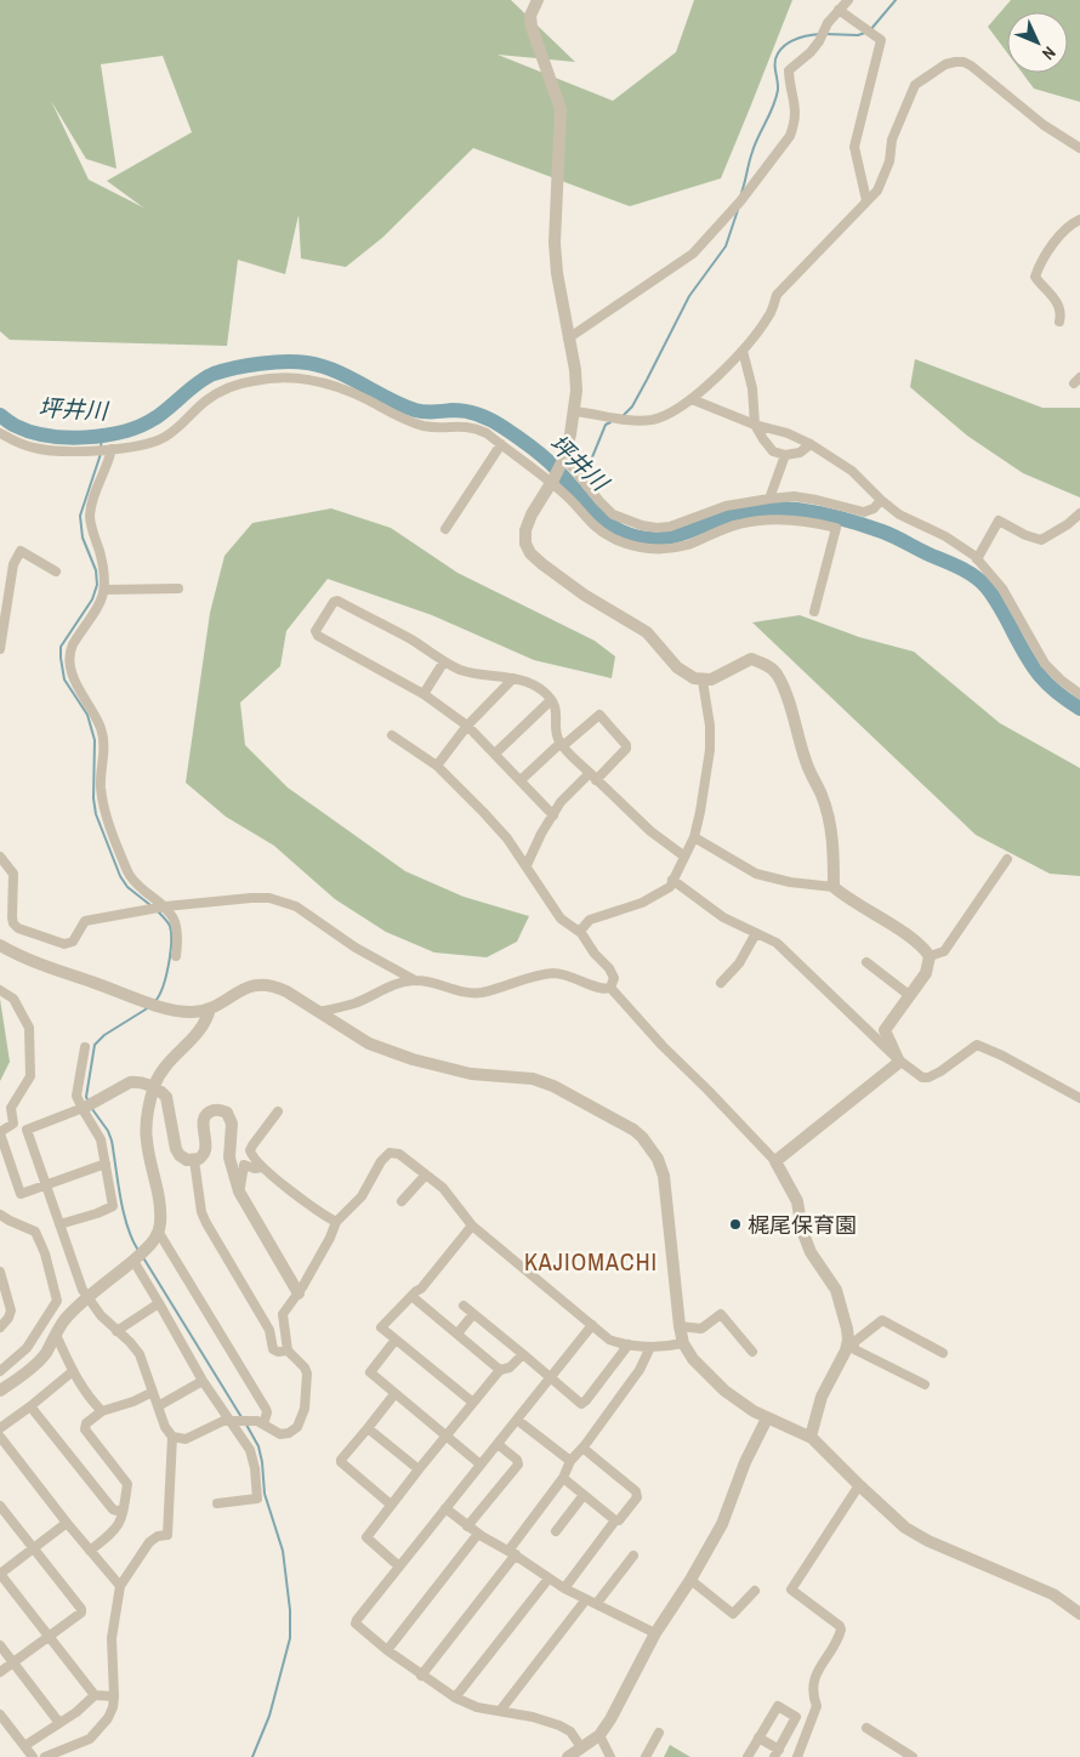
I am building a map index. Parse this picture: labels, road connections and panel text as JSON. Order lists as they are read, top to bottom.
{
  "districts": ["KAJIOMACHI"],
  "water": ["坪井川"],
  "places": ["梶尾保育園"],
  "north": "bottom right"
}
